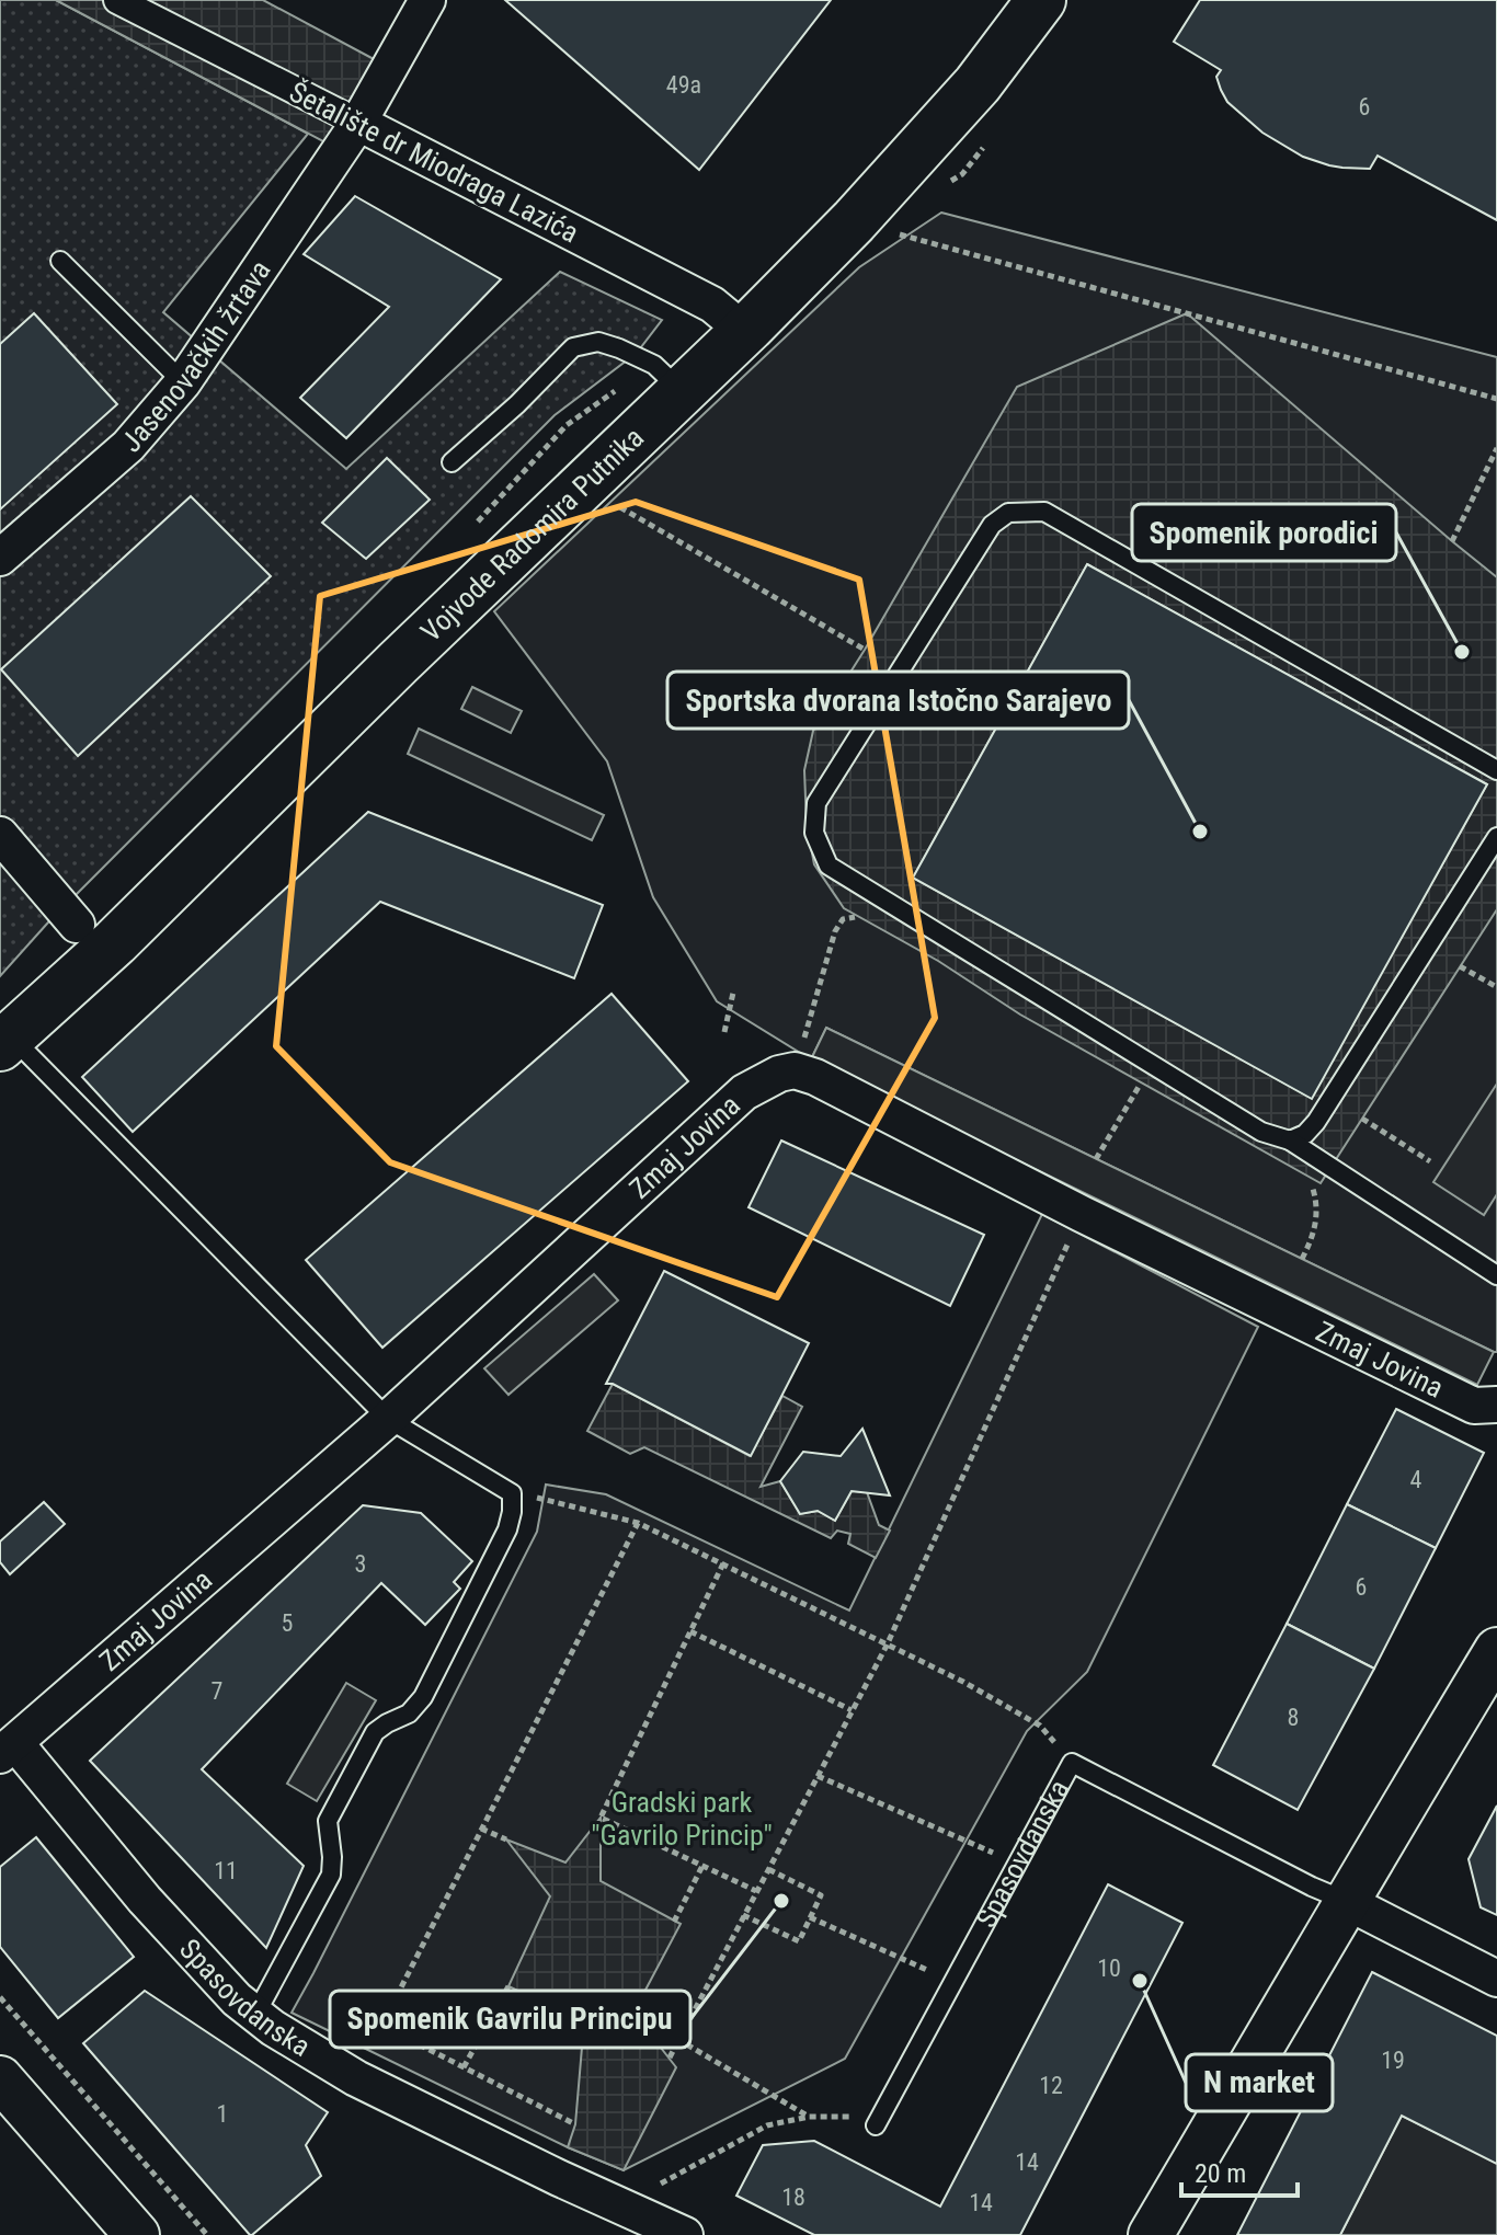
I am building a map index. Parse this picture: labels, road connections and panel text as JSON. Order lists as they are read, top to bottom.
{
  "streets": {
    "main road": ["Vojvode Radomira Putnika"],
    "street": [
      "Šetalište dr Miodraga Lazića",
      "Jasenovačkih žrtava",
      "Zmaj Jovina",
      "Spasovdanska"
    ]
  },
  "crossings": [
    ["Šetalište dr Miodraga Lazića", "Jasenovačkih žrtava"],
    ["Šetalište dr Miodraga Lazića", "Vojvode Radomira Putnika"],
    ["Zmaj Jovina", "Spasovdanska"]
  ],
  "parks": ["Gradski park \"Gavrilo Princip\""],
  "places": [
    "Spomenik porodici",
    "Sportska dvorana Istočno Sarajevo",
    "Spomenik Gavrilu Principu",
    "N market"
  ],
  "house_numbers": [
    "49a",
    "6",
    "4",
    "3",
    "6",
    "5",
    "7",
    "8",
    "11",
    "10",
    "19",
    "12",
    "1",
    "14",
    "18",
    "14"
  ],
  "scale_bar": "20 m"
}
